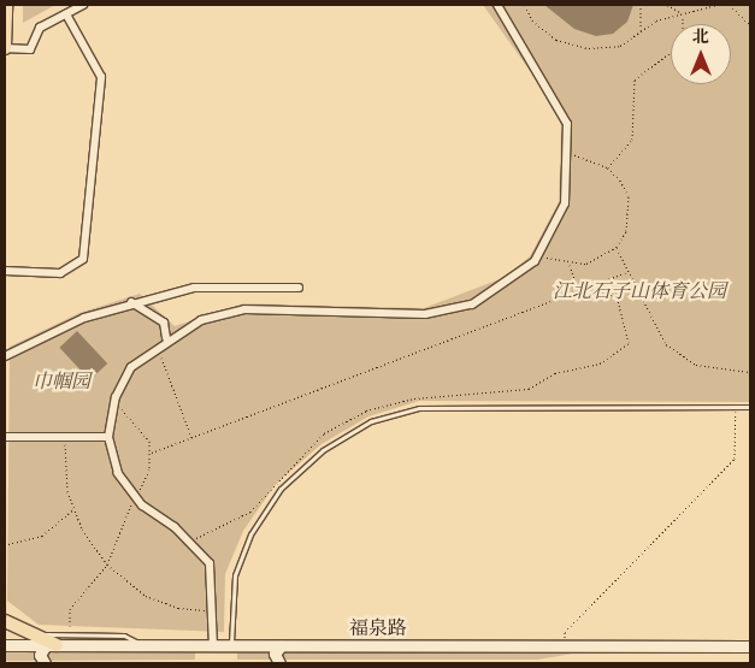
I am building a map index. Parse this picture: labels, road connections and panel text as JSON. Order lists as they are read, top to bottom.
{
  "streets": {
    "main road": ["福泉路"]
  },
  "parks": ["江北石子山体育公园", "巾帼园"],
  "north": "top"
}
